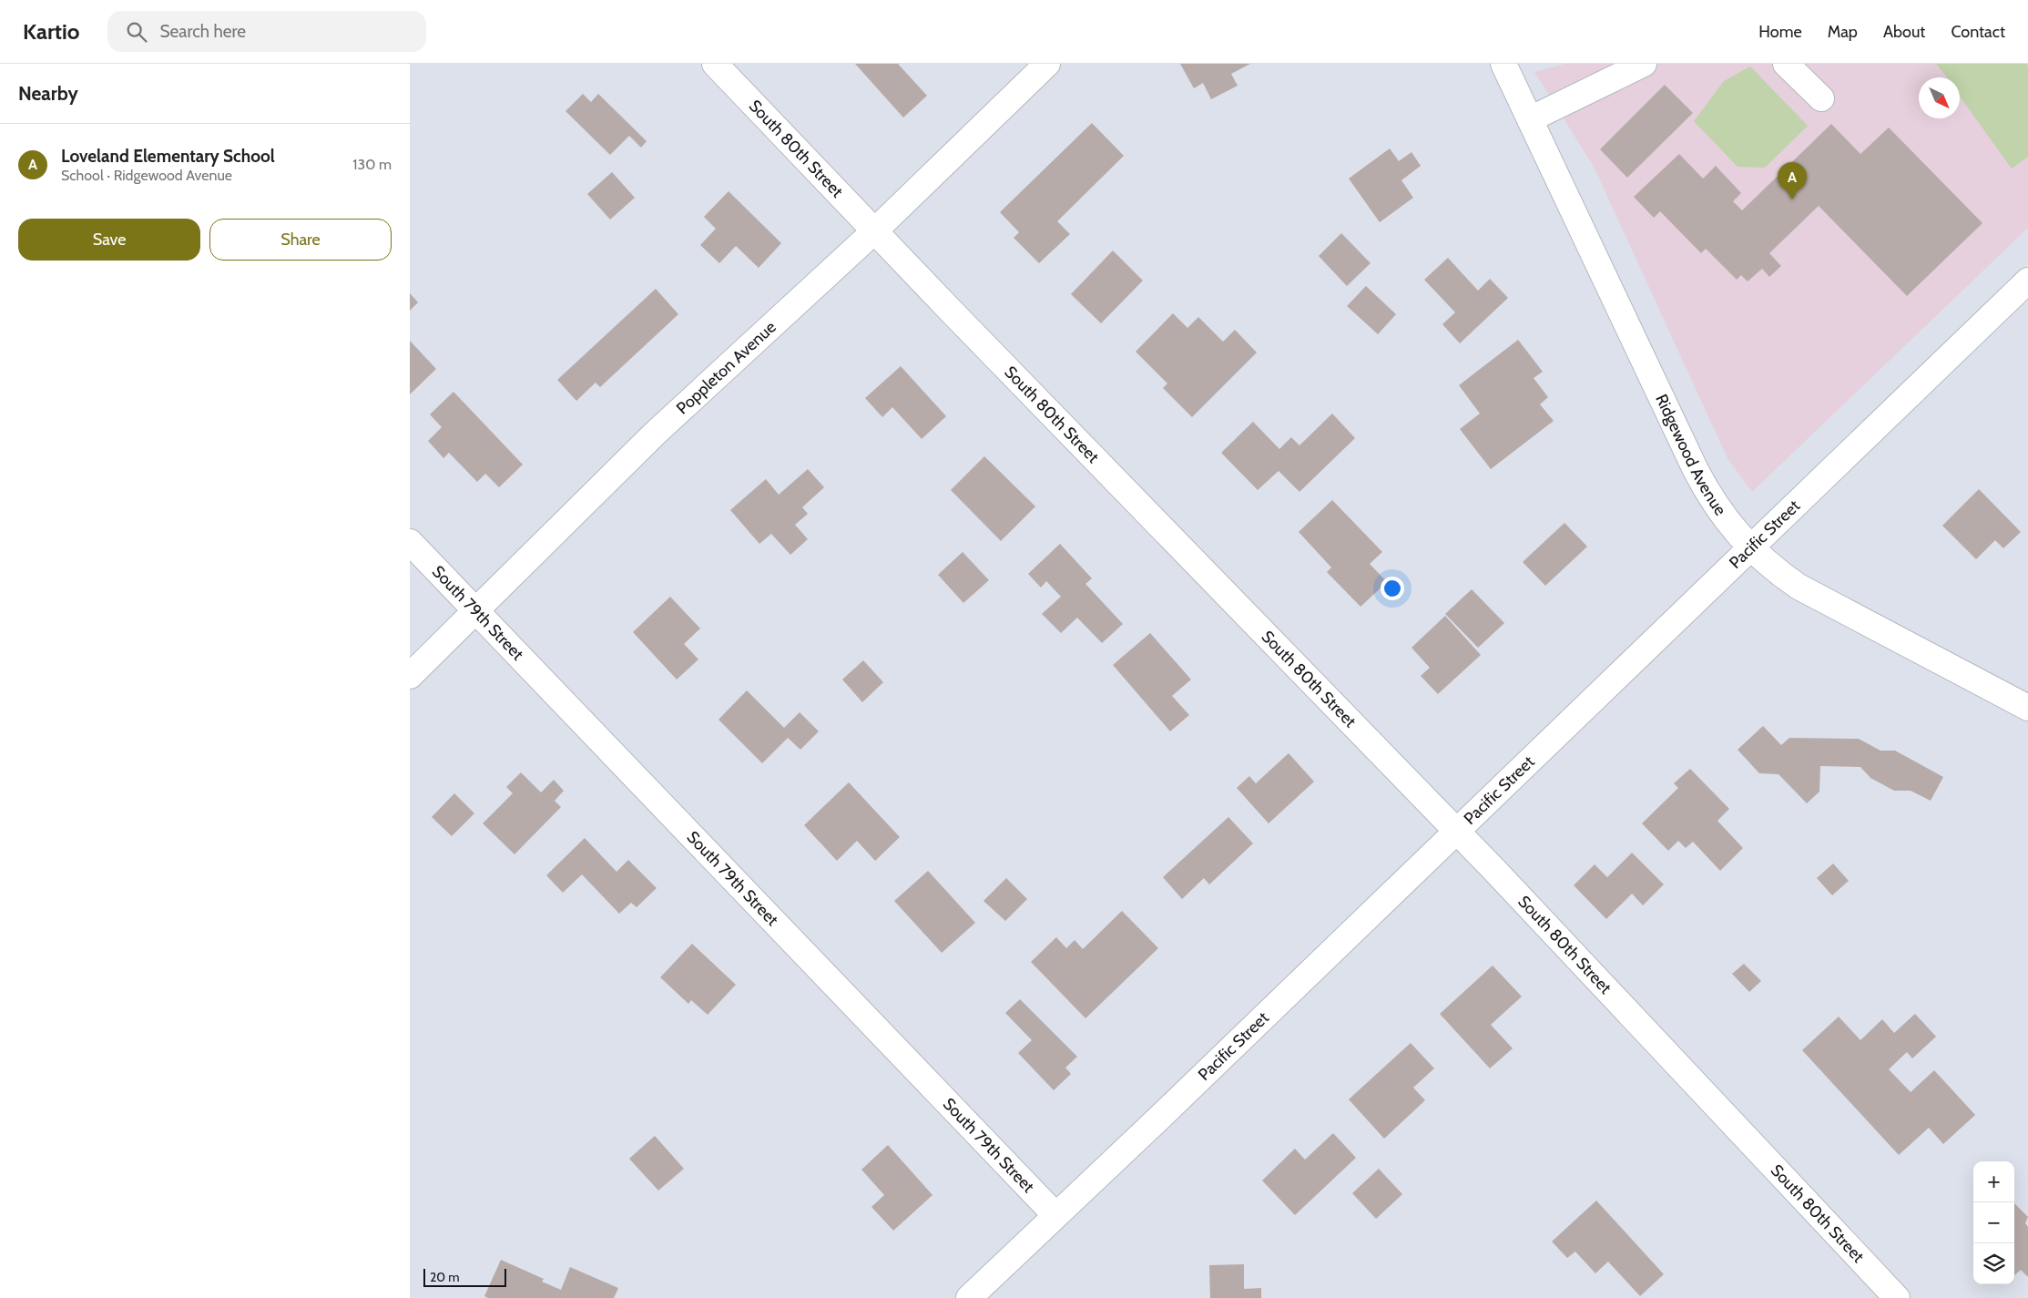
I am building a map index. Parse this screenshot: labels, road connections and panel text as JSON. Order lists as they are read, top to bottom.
{
  "streets": {
    "street": [
      "South 80th Street",
      "Poppleton Avenue",
      "Ridgewood Avenue",
      "Pacific Street",
      "South 79th Street"
    ]
  },
  "crossings": [
    ["South 80th Street", "Poppleton Avenue"],
    ["South 80th Street", "Pacific Street"],
    ["Poppleton Avenue", "South 79th Street"],
    ["Ridgewood Avenue", "Pacific Street"],
    ["Pacific Street", "South 79th Street"]
  ],
  "scale_bar": "20 m",
  "north": "bottom right",
  "page": {
    "header": "Kartio",
    "search": "Search here",
    "nav": [
      "Home",
      "Map",
      "About",
      "Contact"
    ],
    "heading": "Nearby",
    "list": [
      {
        "mark": "A",
        "name": "Loveland Elementary School",
        "note": "School · Ridgewood Avenue",
        "value": "130 m"
      }
    ],
    "pins": "A",
    "buttons": ["Save", "Share"],
    "map_buttons": ["+", "−"],
    "scale": "20 m"
  }
}
